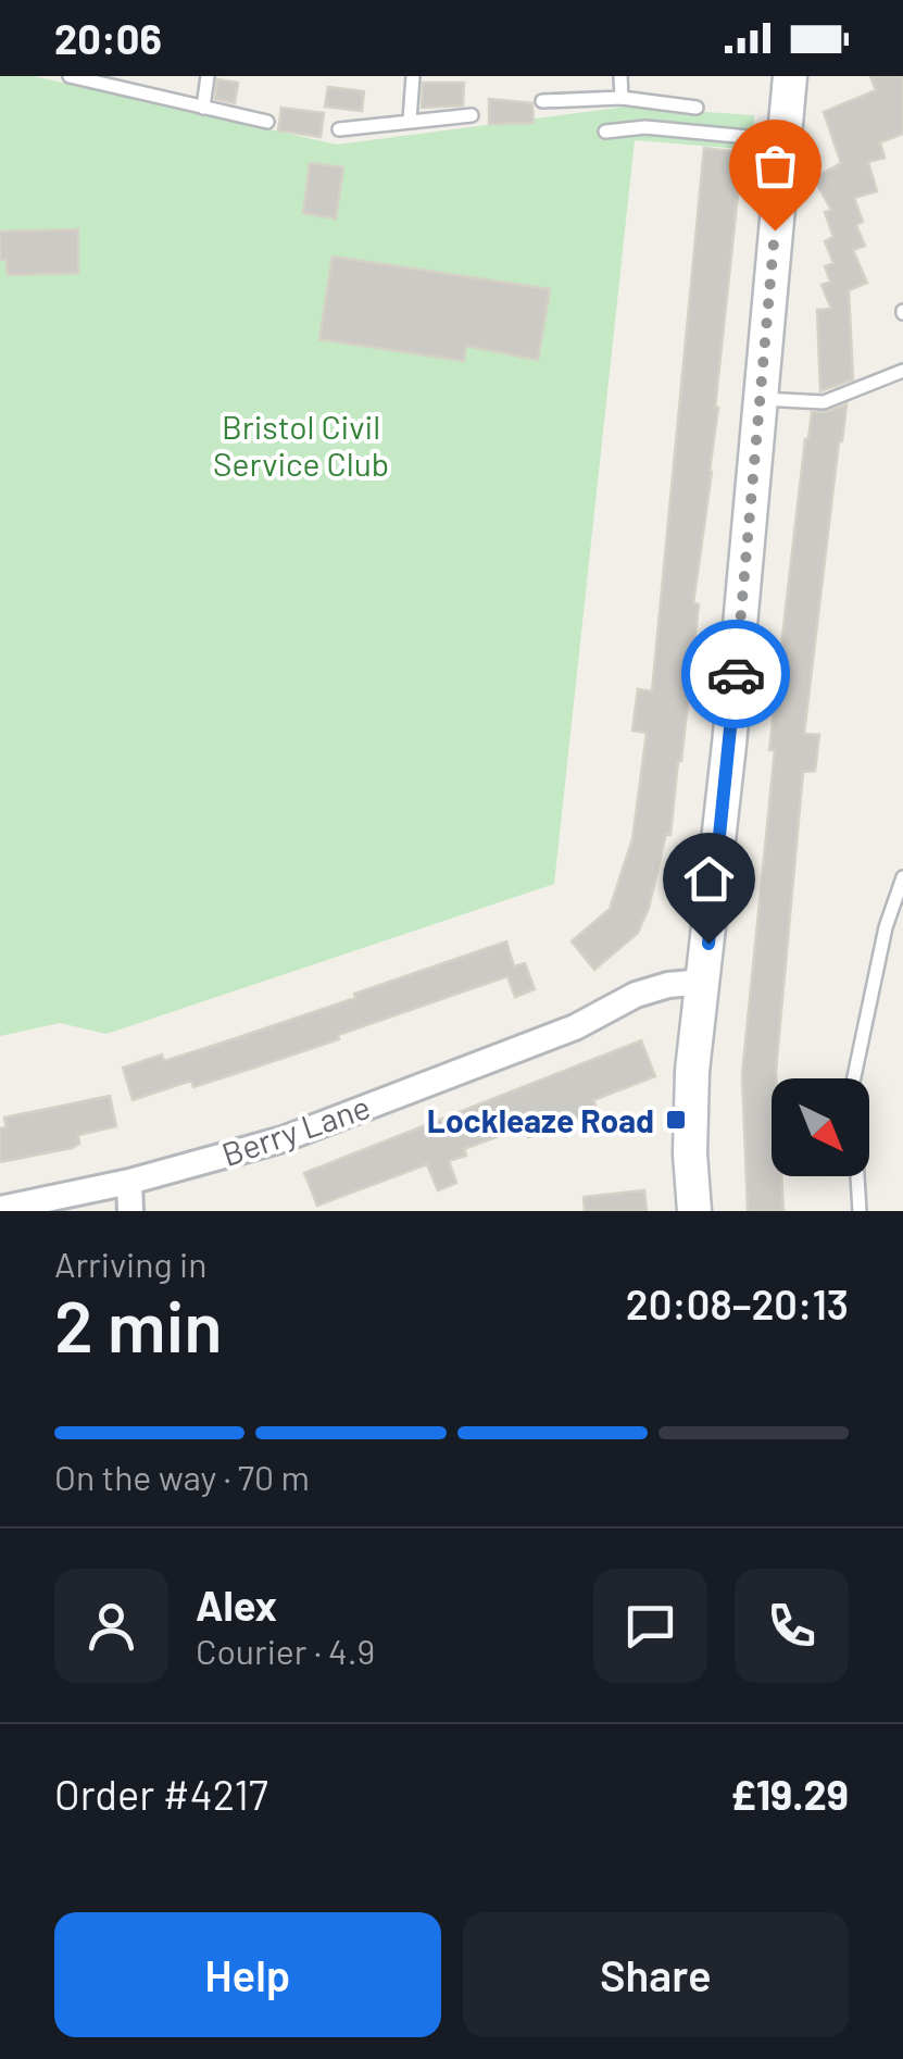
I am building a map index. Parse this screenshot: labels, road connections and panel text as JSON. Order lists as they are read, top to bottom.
{
  "streets": {
    "street": ["Berry Lane"]
  },
  "parks": ["Bristol Civil Service Club"],
  "places": {
    "transit": ["Lockleaze Road"]
  },
  "north": "bottom right",
  "page": {
    "status": "20:06",
    "heading": ["2 min", "Arriving in", "20:08–20:13"],
    "panel": [
      "Alex",
      "Courier · 4.9",
      "Order #4217",
      "£19.29"
    ],
    "bar": "On the way · 70 m",
    "buttons": ["Help", "Share"]
  }
}
